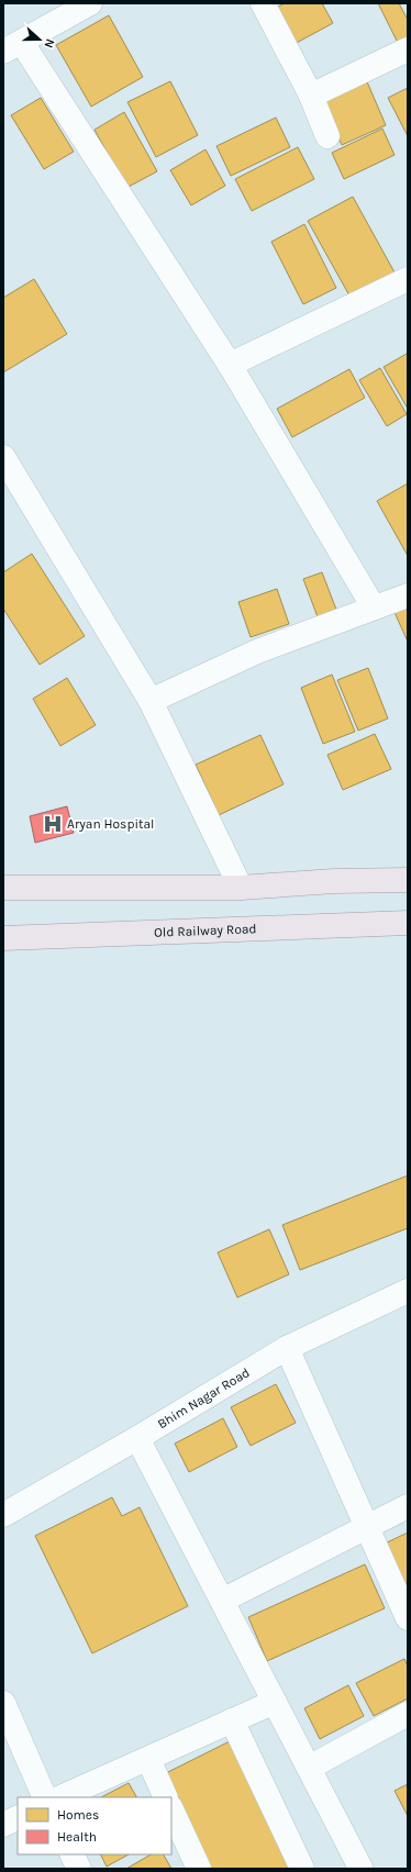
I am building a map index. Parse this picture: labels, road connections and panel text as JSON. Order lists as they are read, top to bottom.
{
  "streets": {
    "main road": ["Old Railway Road"],
    "street": ["Bhim Nagar Road"]
  },
  "places": {
    "hospital": ["Aryan Hospital"]
  },
  "legend": ["Homes", "Health"],
  "north": "right"
}
